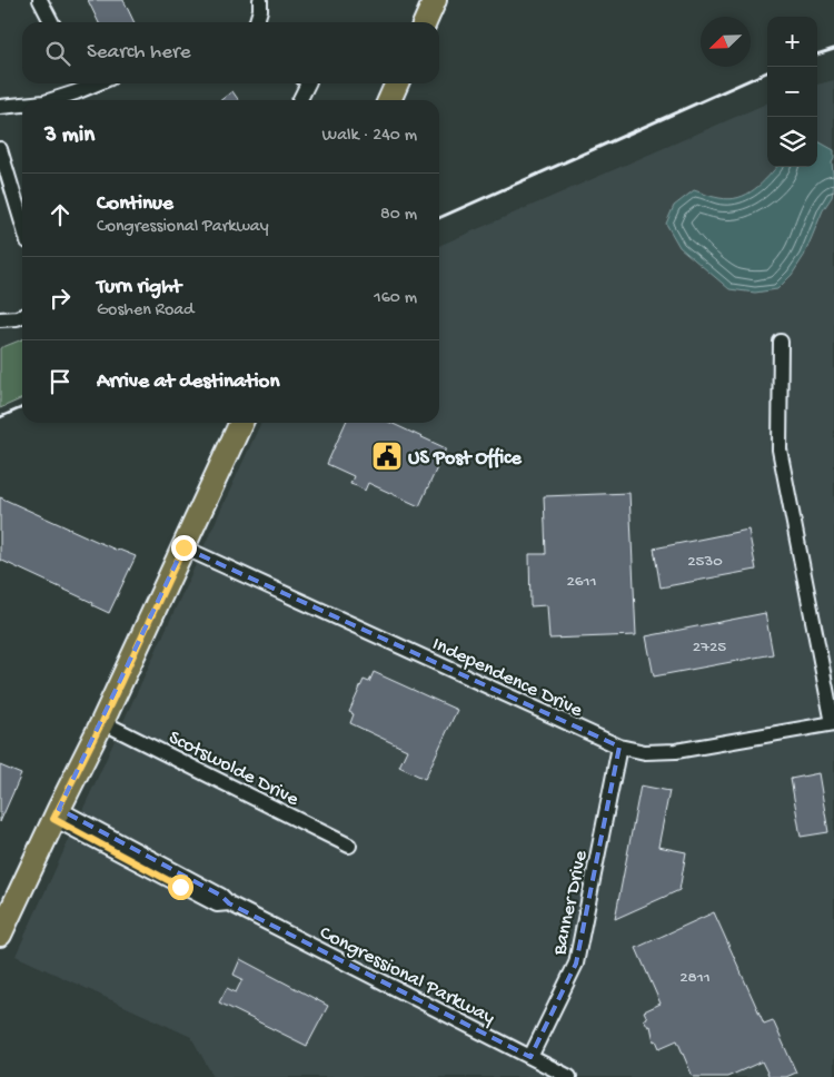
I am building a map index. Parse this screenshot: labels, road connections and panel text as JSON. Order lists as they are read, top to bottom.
{
  "streets": {
    "street": [
      "Independence Drive",
      "Scotswolde Drive",
      "Banner Drive",
      "Congressional Parkway"
    ]
  },
  "crossings": [
    ["Independence Drive", "Banner Drive"],
    ["Banner Drive", "Congressional Parkway"]
  ],
  "places": {
    "public building": ["US Post Office"]
  },
  "house_numbers": [
    "2530",
    "2611",
    "2725",
    "2811"
  ],
  "north": "bottom left",
  "page": {
    "map_buttons": ["+", "−"],
    "search": "Search here",
    "heading": ["3 min", "Walk · 240 m"],
    "list": [
      ["Continue", "Congressional Parkway", "80 m"],
      ["Turn right", "Goshen Road", "160 m"],
      "Arrive at destination"
    ]
  }
}
